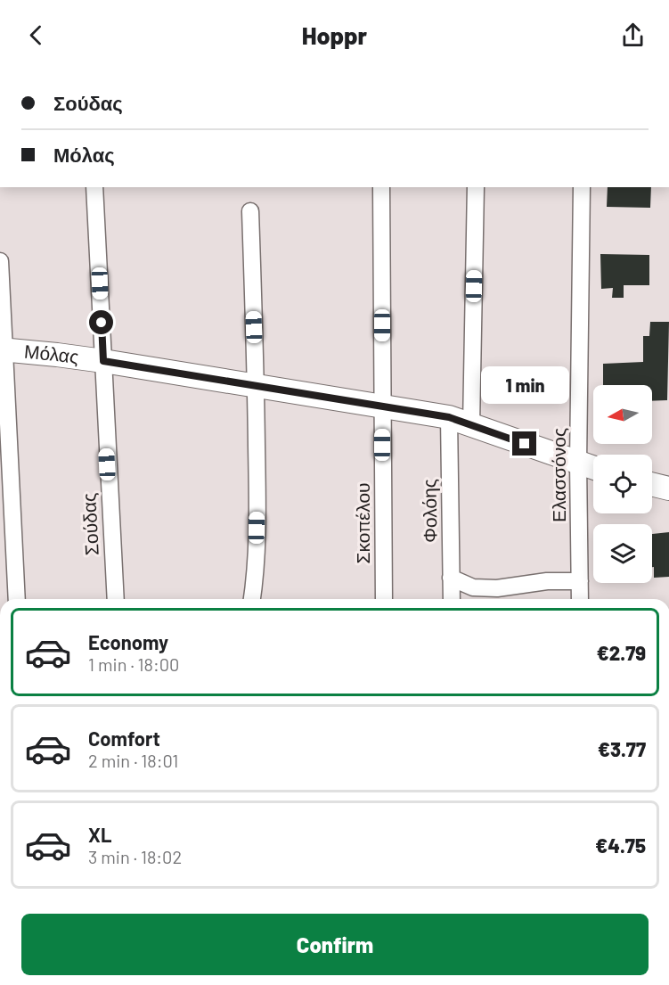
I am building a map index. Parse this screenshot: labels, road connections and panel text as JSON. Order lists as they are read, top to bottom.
{
  "streets": {
    "street": [
      "Μόλας",
      "Ελασσόνος",
      "Φολόης",
      "Σκοπέλου",
      "Σούδας"
    ]
  },
  "crossings": [
    ["Μόλας", "Ελασσόνος"],
    ["Μόλας", "Φολόης"],
    ["Μόλας", "Σκοπέλου"],
    ["Μόλας", "Σούδας"]
  ],
  "north": "left",
  "page": {
    "header": "Hoppr",
    "banner": ["Σούδας", "Μόλας"],
    "bubble": "1 min",
    "list": [
      {
        "name": "Economy",
        "note": "1 min · 18:00",
        "value": "€2.79"
      },
      {
        "name": "Comfort",
        "note": "2 min · 18:01",
        "value": "€3.77"
      },
      {
        "name": "XL",
        "note": "3 min · 18:02",
        "value": "€4.75"
      }
    ],
    "buttons": "Confirm"
  }
}
